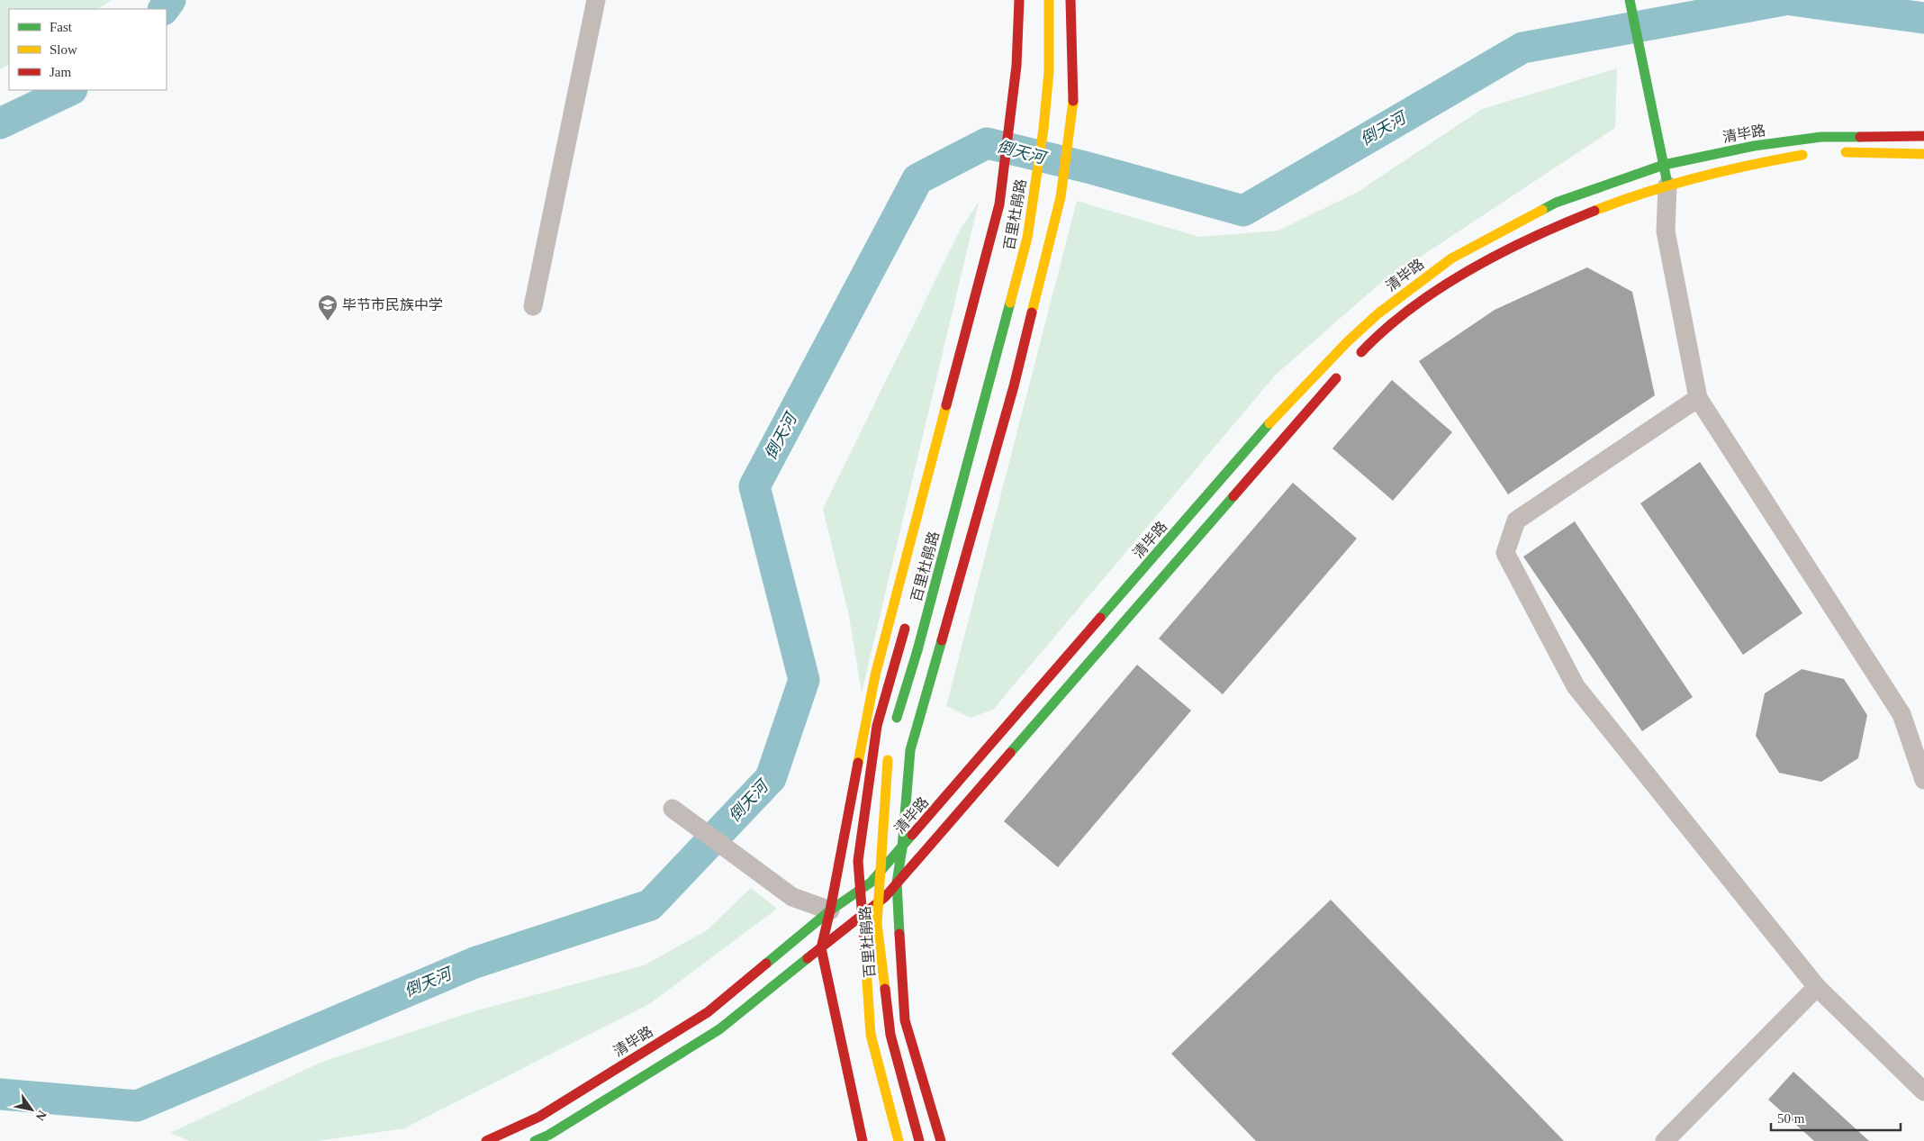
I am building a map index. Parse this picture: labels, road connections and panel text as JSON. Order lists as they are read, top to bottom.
{
  "streets": {
    "main road": ["清毕路", "百里杜鹃路"]
  },
  "water": ["倒天河"],
  "places": {
    "school or university": ["毕节市民族中学"]
  },
  "legend": ["Fast", "Slow", "Jam"],
  "scale_bar": "50 m",
  "north": "bottom right"
}
